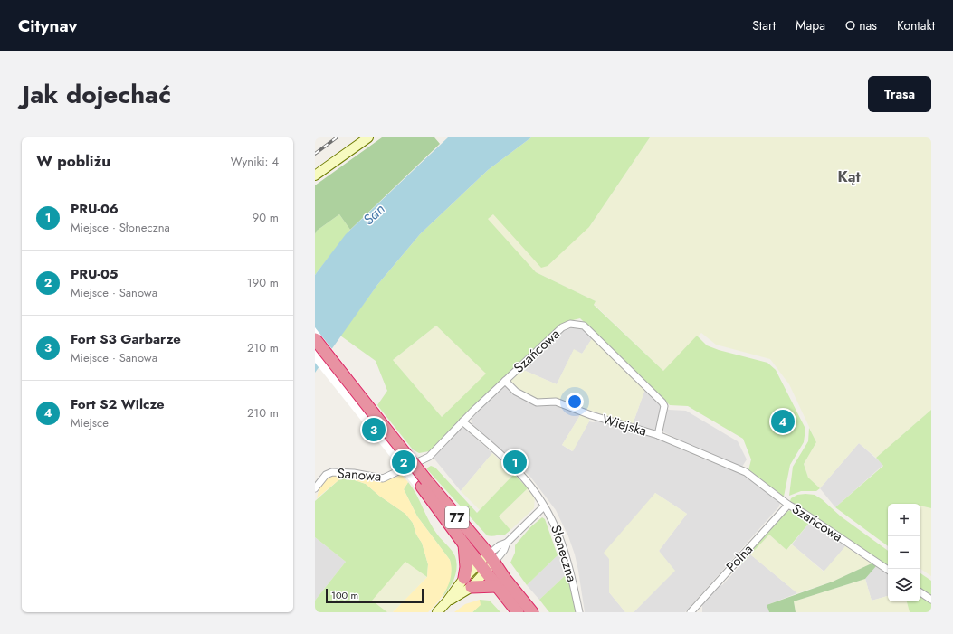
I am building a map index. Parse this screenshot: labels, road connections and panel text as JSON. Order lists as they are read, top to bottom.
{
  "streets": {
    "highway": ["77"],
    "street": [
      "Szańcowa",
      "Wiejska",
      "Sanowa",
      "Słoneczna",
      "Polna"
    ]
  },
  "crossings": [
    ["Szańcowa", "Wiejska"],
    ["Szańcowa", "Sanowa"],
    ["Szańcowa", "Słoneczna"],
    ["Szańcowa", "Polna"]
  ],
  "districts": ["Kąt"],
  "water": ["San"],
  "scale_bar": "100 m",
  "page": {
    "header": "Citynav",
    "nav": [
      "Start",
      "Mapa",
      "O nas",
      "Kontakt"
    ],
    "title": "Jak dojechać",
    "buttons": "Trasa",
    "heading": ["W pobliżu", "Wyniki: 4"],
    "list": [
      {
        "mark": "1",
        "name": "PRU-06",
        "note": "Miejsce · Słoneczna",
        "value": "90 m"
      },
      {
        "mark": "2",
        "name": "PRU-05",
        "note": "Miejsce · Sanowa",
        "value": "190 m"
      },
      {
        "mark": "3",
        "name": "Fort S3 Garbarze",
        "note": "Miejsce · Sanowa",
        "value": "210 m"
      },
      {
        "mark": "4",
        "name": "Fort S2 Wilcze",
        "note": "Miejsce",
        "value": "210 m"
      }
    ],
    "pins": [
      "4",
      "3",
      "1",
      "2"
    ],
    "map_buttons": ["+", "−"],
    "scale": "100 m"
  }
}
